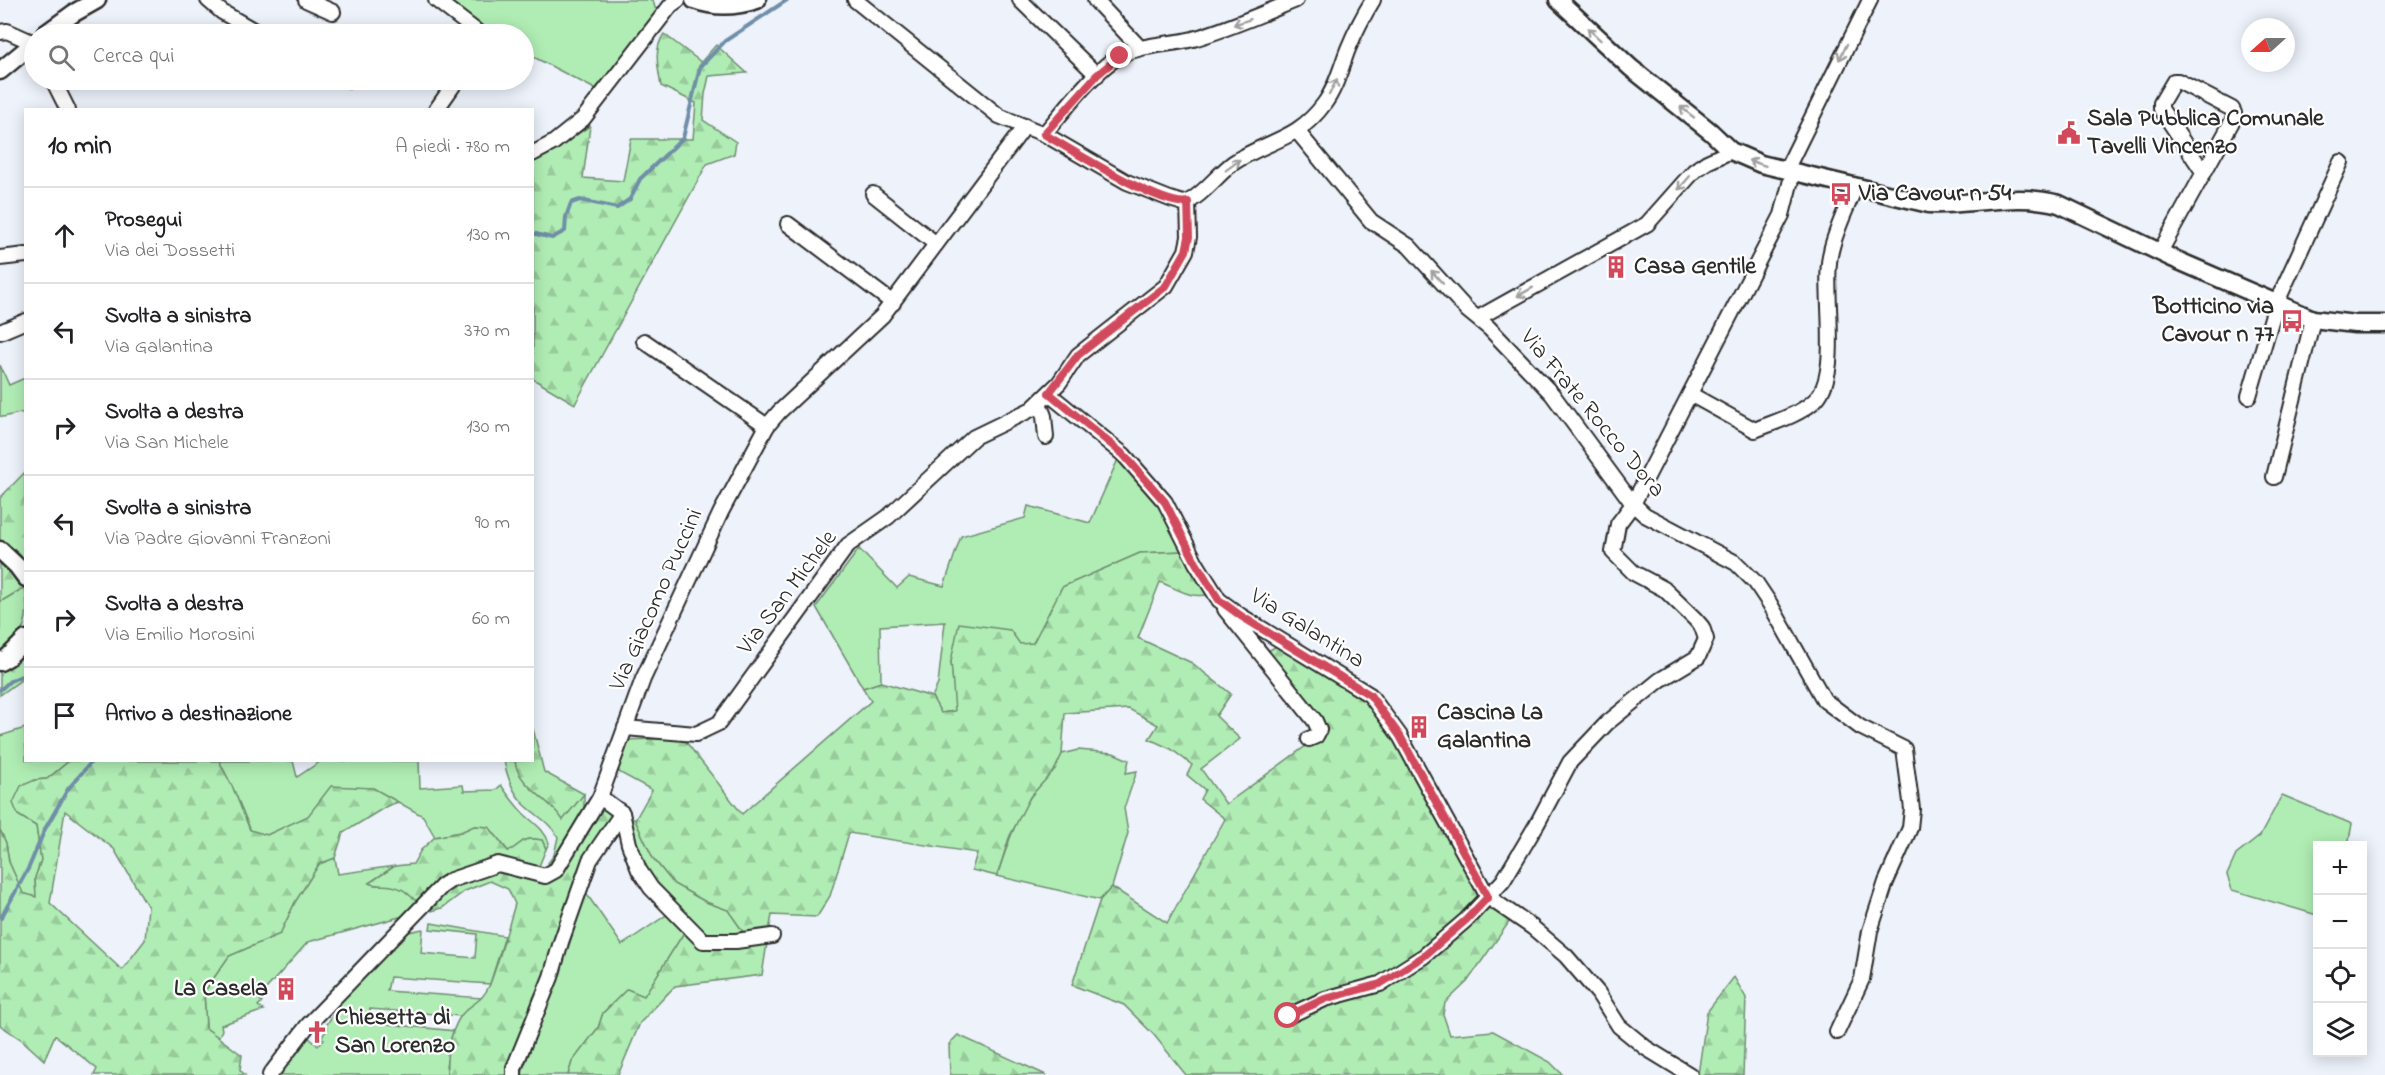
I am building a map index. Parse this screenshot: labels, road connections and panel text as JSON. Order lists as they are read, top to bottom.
{
  "streets": {
    "street": [
      "Via Frate Rocco Dora",
      "Via San Michele",
      "Via Giacomo Puccini",
      "Via Galantina"
    ]
  },
  "crossings": [
    ["Via San Michele", "Via Giacomo Puccini"],
    ["Via San Michele", "Via Galantina"]
  ],
  "places": {
    "public building": ["Sala Pubblica Comunale Tavelli Vincenzo"],
    "bus stop": ["Via Cavour n 54", "Botticino via Cavour n 77"],
    "building": ["Casa Gentile", "Cascina La Galantina", "La Casela"],
    "church": ["Chiesetta di San Lorenzo"]
  },
  "north": "left",
  "page": {
    "search": "Cerca qui",
    "heading": ["10 min", "A piedi · 780 m"],
    "list": [
      ["Prosegui", "Via dei Dossetti", "130 m"],
      ["Svolta a sinistra", "Via Galantina", "370 m"],
      ["Svolta a destra", "Via San Michele", "130 m"],
      ["Svolta a sinistra", "Via Padre Giovanni Franzoni", "90 m"],
      ["Svolta a destra", "Via Emilio Morosini", "60 m"],
      "Arrivo a destinazione"
    ],
    "map_buttons": ["+", "−"]
  }
}
